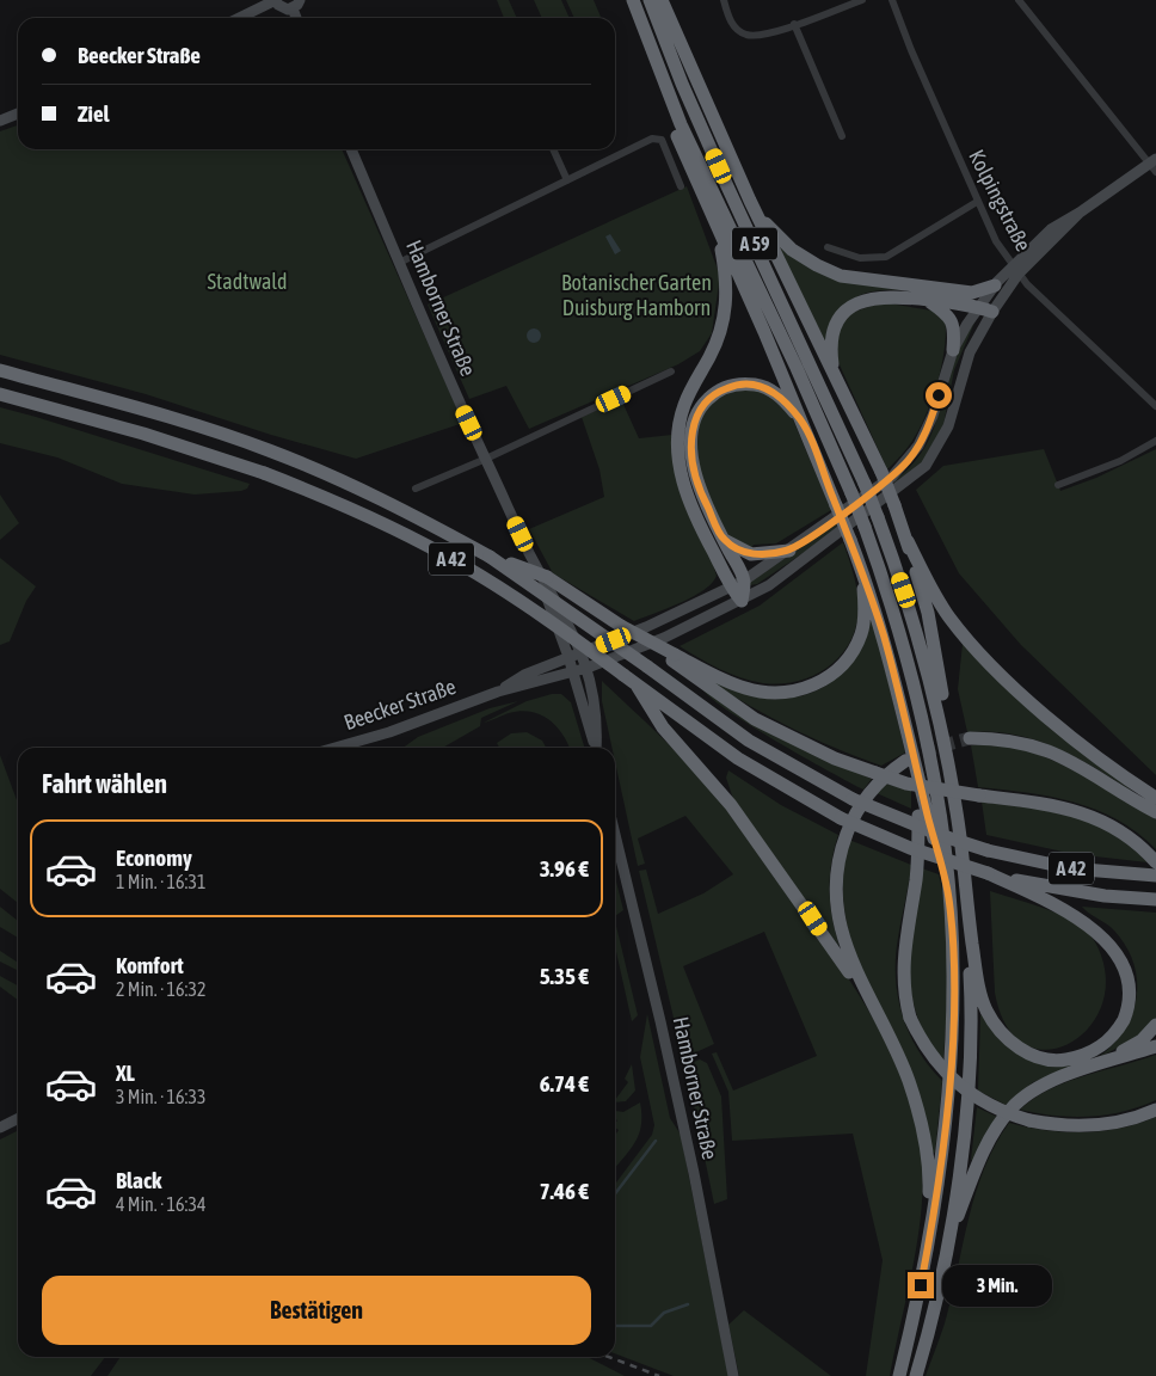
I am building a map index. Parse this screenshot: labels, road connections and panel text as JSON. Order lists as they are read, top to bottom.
{
  "streets": {
    "highway": ["A 59", "A 42"],
    "street": ["Kolpingstraße", "Hamborner Straße", "Beecker Straße"]
  },
  "crossings": [
    ["Kolpingstraße", "Beecker Straße"],
    ["Hamborner Straße", "Beecker Straße"]
  ],
  "parks": ["Stadtwald", "Botanischer Garten Duisburg Hamborn"],
  "page": {
    "banner": ["Beecker Straße", "Ziel"],
    "heading": "Fahrt wählen",
    "list": [
      {
        "name": "Economy",
        "note": "1 Min. · 16:31",
        "value": "3.96 €"
      },
      {
        "name": "Komfort",
        "note": "2 Min. · 16:32",
        "value": "5.35 €"
      },
      {
        "name": "XL",
        "note": "3 Min. · 16:33",
        "value": "6.74 €"
      },
      {
        "name": "Black",
        "note": "4 Min. · 16:34",
        "value": "7.46 €"
      }
    ],
    "buttons": "Bestätigen",
    "bubble": "3 Min."
  }
}
